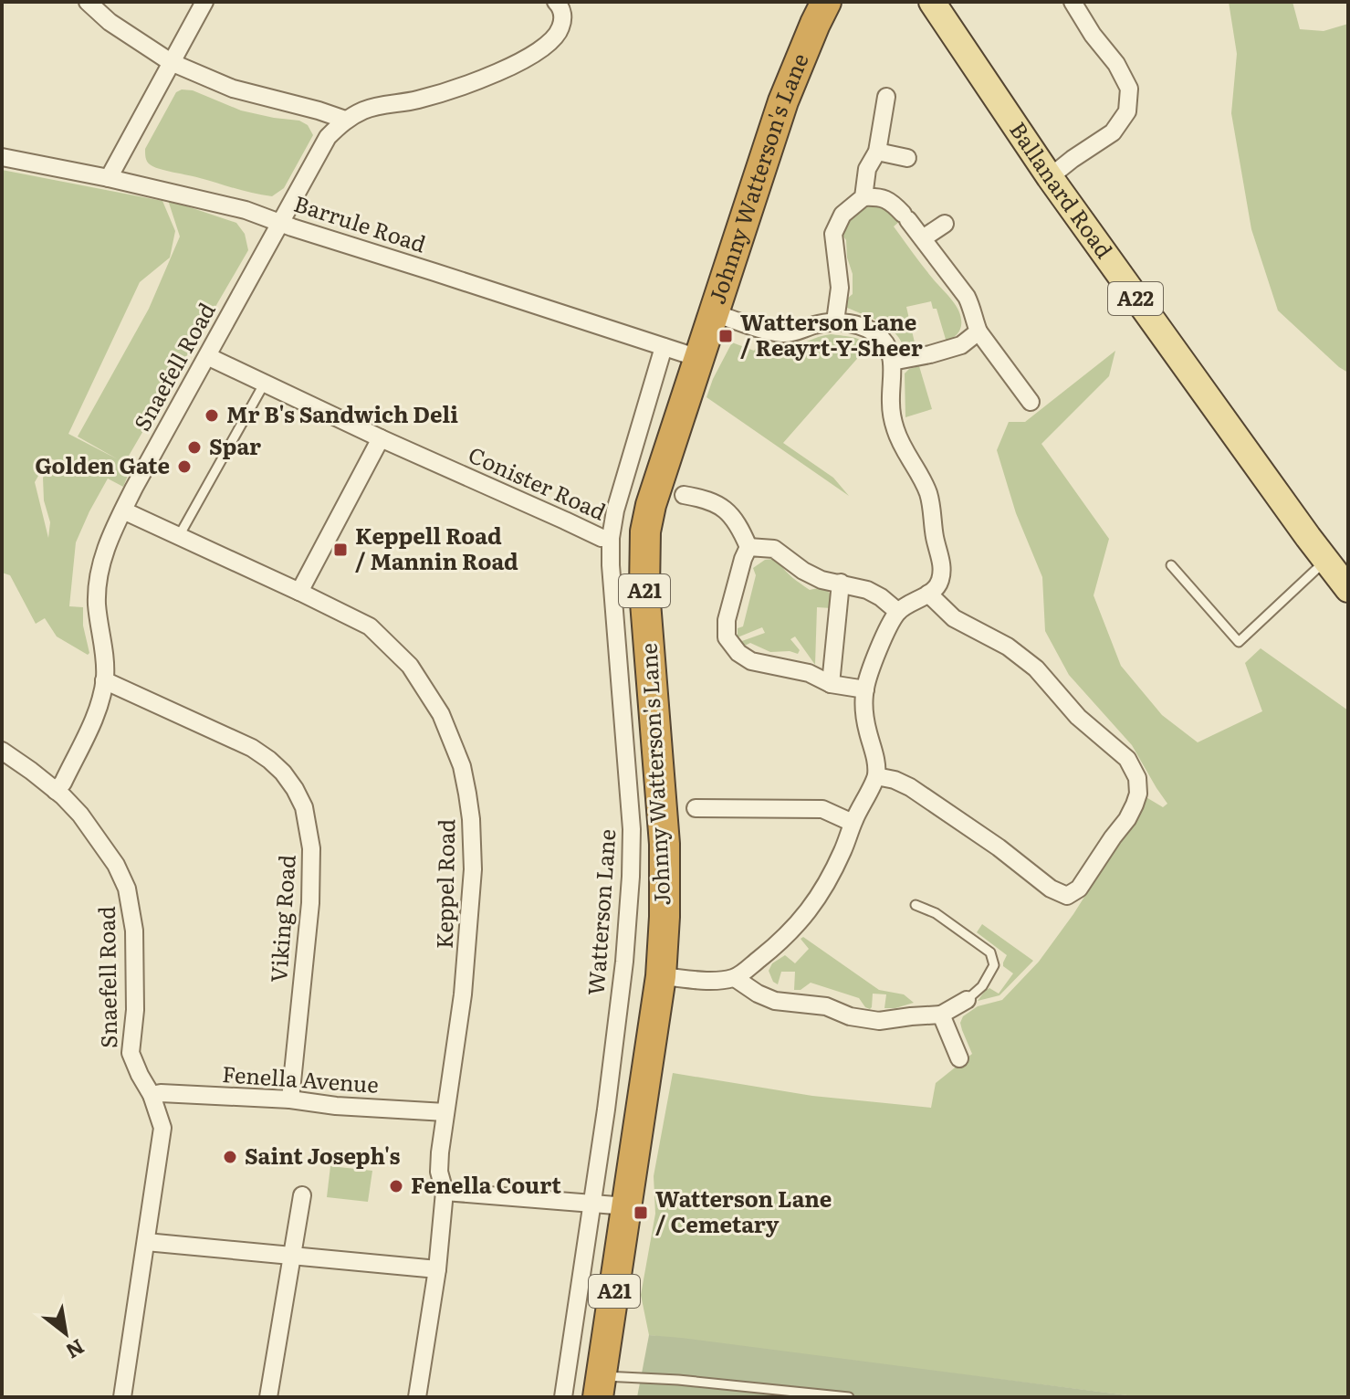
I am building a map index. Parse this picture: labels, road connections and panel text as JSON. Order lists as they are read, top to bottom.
{
  "streets": {
    "highway": ["Johnny Watterson's Lane", "A21"],
    "main road": ["Ballanard Road", "A22"],
    "street": [
      "Barrule Road",
      "Snaefell Road",
      "Conister Road",
      "Keppel Road",
      "Watterson Lane",
      "Viking Road",
      "Fenella Avenue"
    ]
  },
  "crossings": [
    ["Johnny Watterson's Lane", "Barrule Road"],
    ["Barrule Road", "Snaefell Road"],
    ["Barrule Road", "Watterson Lane"],
    ["Snaefell Road", "Conister Road"],
    ["Snaefell Road", "Keppel Road"],
    ["Snaefell Road", "Viking Road"],
    ["Snaefell Road", "Fenella Avenue"],
    ["Conister Road", "Watterson Lane"],
    ["Keppel Road", "Fenella Avenue"],
    ["Viking Road", "Fenella Avenue"]
  ],
  "places": {
    "transit": ["Watterson Lane / Reayrt-Y-Sheer", "Keppell Road / Mannin Road", "Watterson Lane / Cemetary"],
    "other": [
      "Mr B's Sandwich Deli",
      "Spar",
      "Golden Gate",
      "Saint Joseph's",
      "Fenella Court"
    ]
  },
  "north": "bottom right"
}
